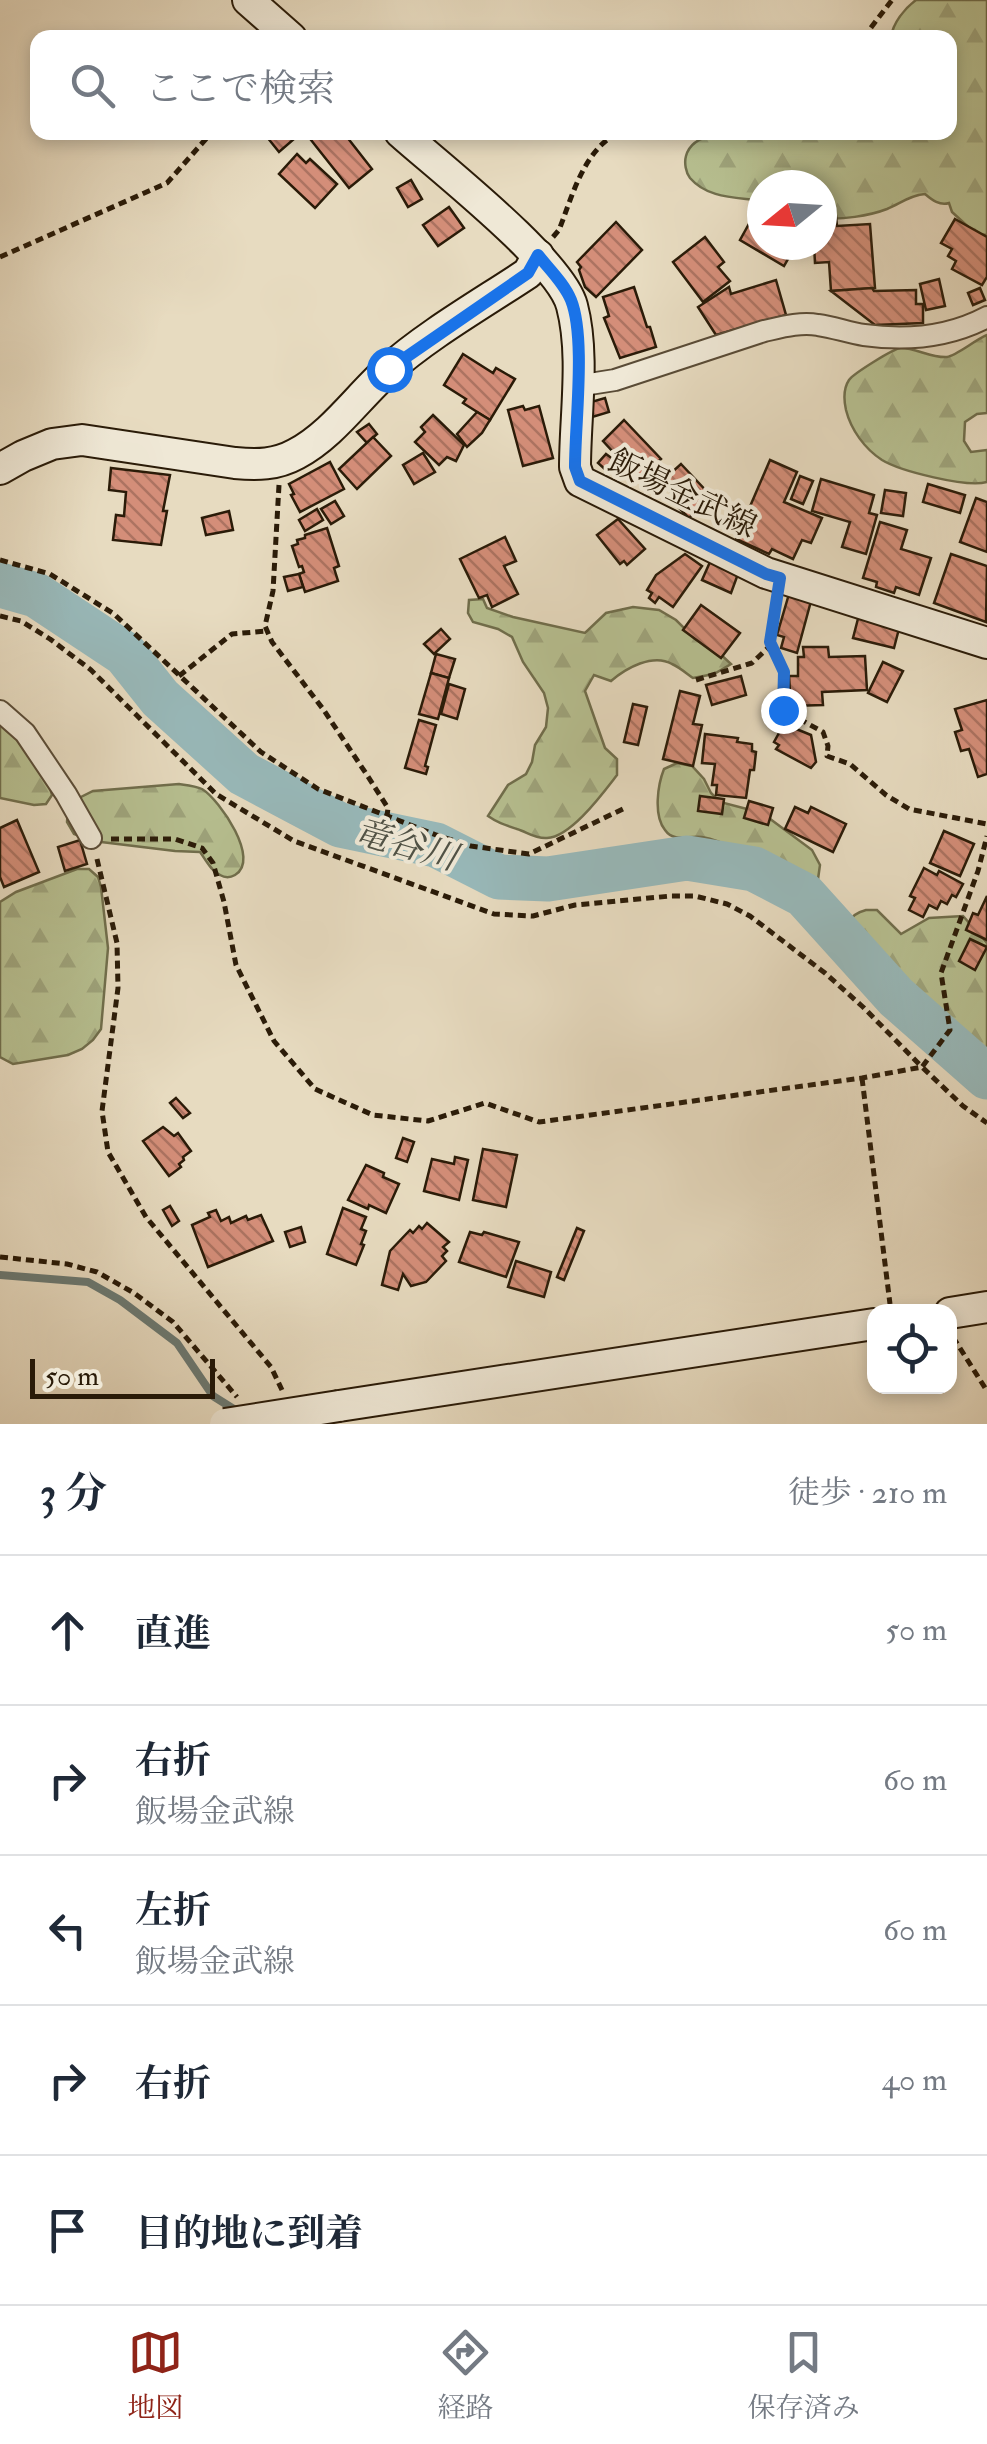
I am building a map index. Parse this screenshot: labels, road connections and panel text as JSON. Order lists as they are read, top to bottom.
{
  "streets": {
    "street": ["飯場金武線"]
  },
  "water": ["竜谷川"],
  "scale_bar": "50 m",
  "north": "left",
  "page": {
    "search": "ここで検索",
    "scale": "50 m",
    "heading": ["3 分", "徒歩 · 210 m"],
    "list": [
      ["直進", "50 m"],
      ["右折", "飯場金武線", "60 m"],
      ["左折", "飯場金武線", "60 m"],
      ["右折", "40 m"],
      "目的地に到着"
    ],
    "nav": ["地図", "経路", "保存済み"]
  }
}
